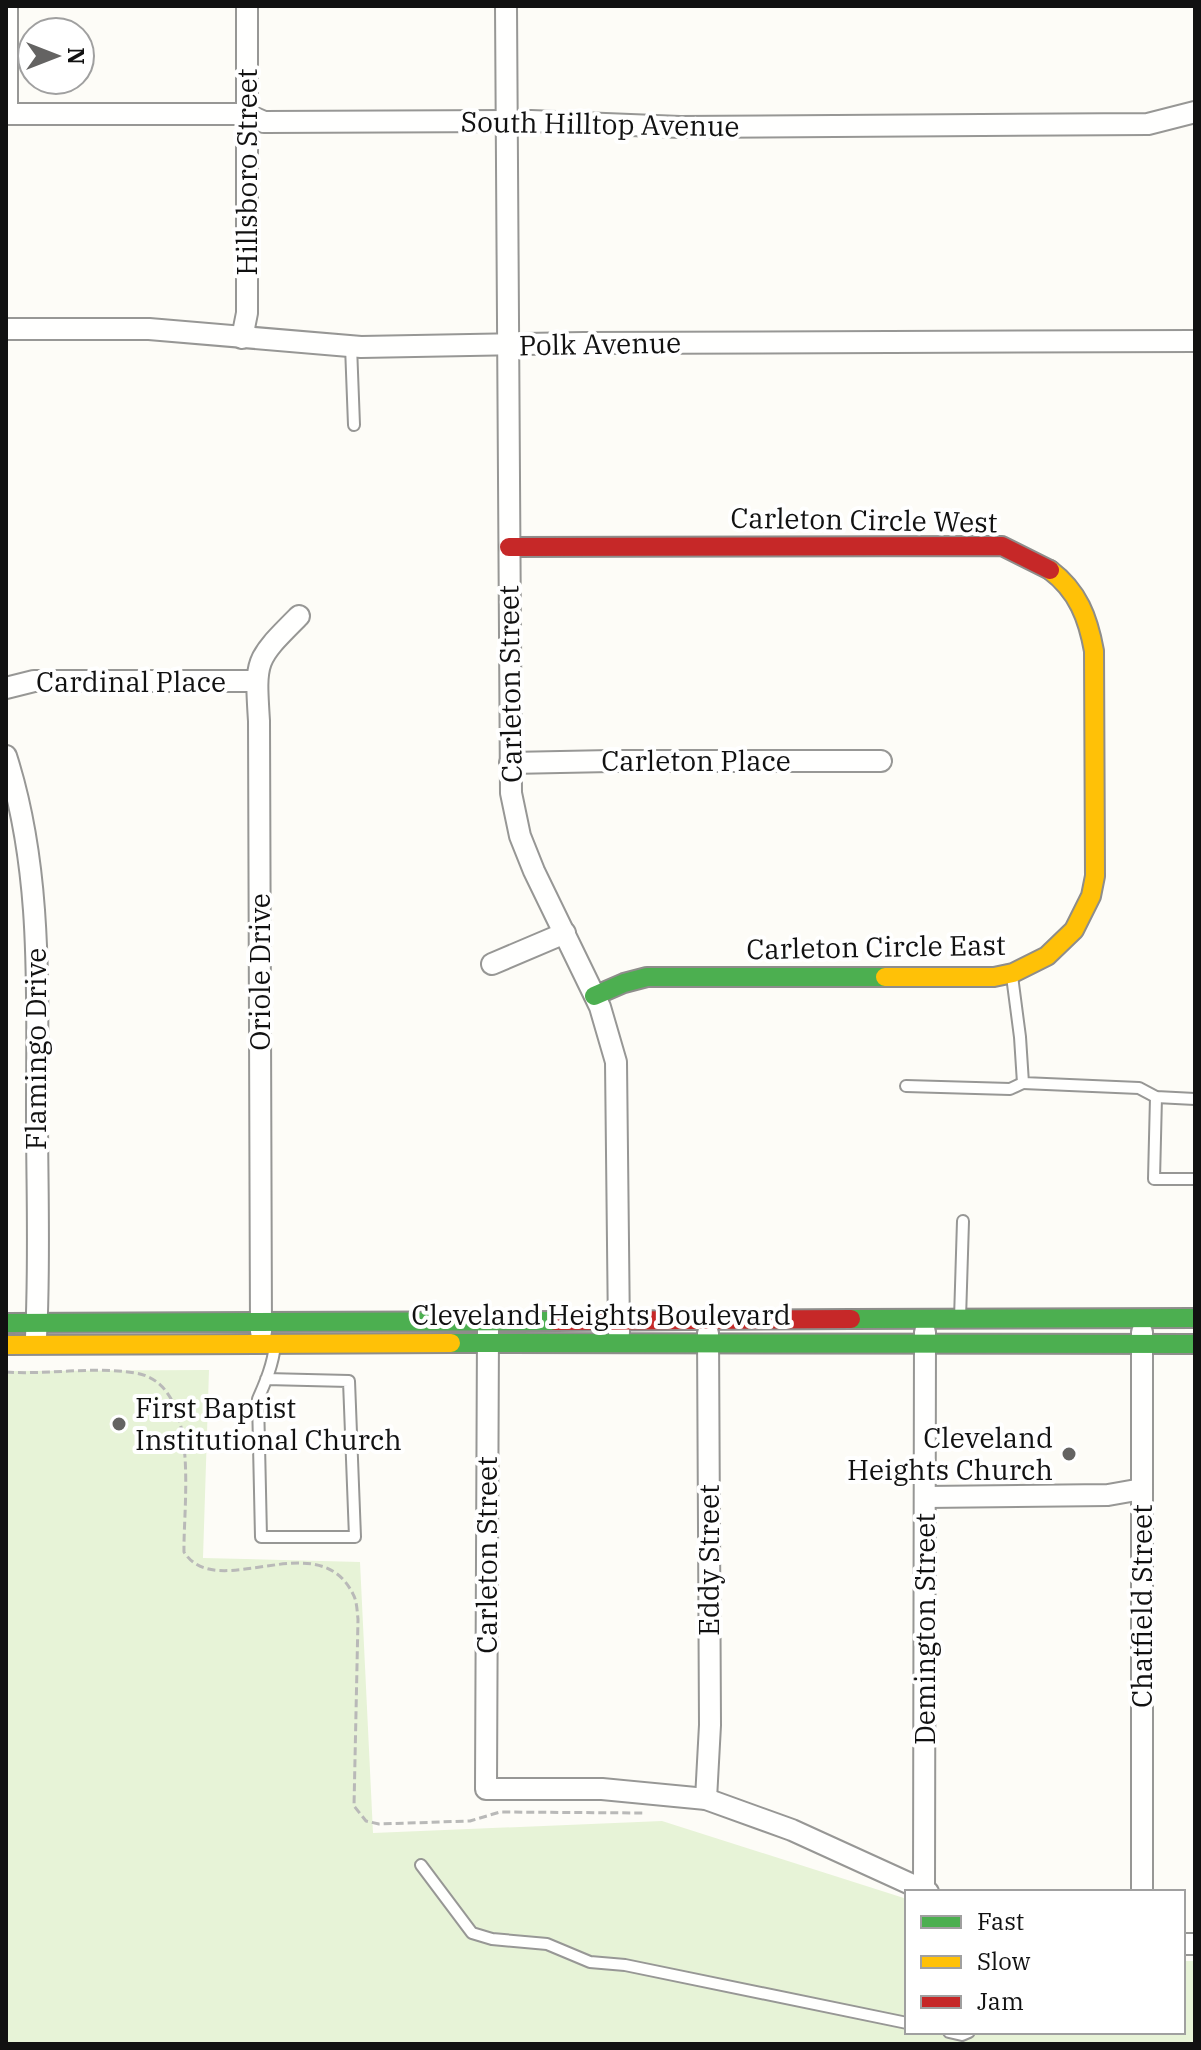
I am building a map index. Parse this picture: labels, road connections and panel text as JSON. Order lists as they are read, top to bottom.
{
  "streets": {
    "street": [
      "South Hilltop Avenue",
      "Hillsboro Street",
      "Polk Avenue",
      "Carleton Circle West",
      "Cardinal Place",
      "Carleton Street",
      "Carleton Place",
      "Carleton Circle East",
      "Oriole Drive",
      "Flamingo Drive",
      "Cleveland Heights Boulevard",
      "Eddy Street",
      "Chatfield Street",
      "Demington Street"
    ]
  },
  "crossings": [
    ["South Hilltop Avenue", "Hillsboro Street"],
    ["South Hilltop Avenue", "Carleton Street"],
    ["Hillsboro Street", "Polk Avenue"],
    ["Polk Avenue", "Carleton Street"],
    ["Carleton Circle West", "Carleton Street"],
    ["Carleton Circle West", "Carleton Circle East"],
    ["Cardinal Place", "Oriole Drive"],
    ["Carleton Street", "Carleton Place"],
    ["Carleton Street", "Carleton Circle East"],
    ["Carleton Street", "Cleveland Heights Boulevard"],
    ["Carleton Street", "Eddy Street"],
    ["Oriole Drive", "Cleveland Heights Boulevard"],
    ["Flamingo Drive", "Cleveland Heights Boulevard"],
    ["Cleveland Heights Boulevard", "Eddy Street"],
    ["Cleveland Heights Boulevard", "Chatfield Street"],
    ["Cleveland Heights Boulevard", "Demington Street"]
  ],
  "places": ["First Baptist Institutional Church", "Cleveland Heights Church"],
  "legend": ["Fast", "Slow", "Jam"],
  "north": "right"
}
